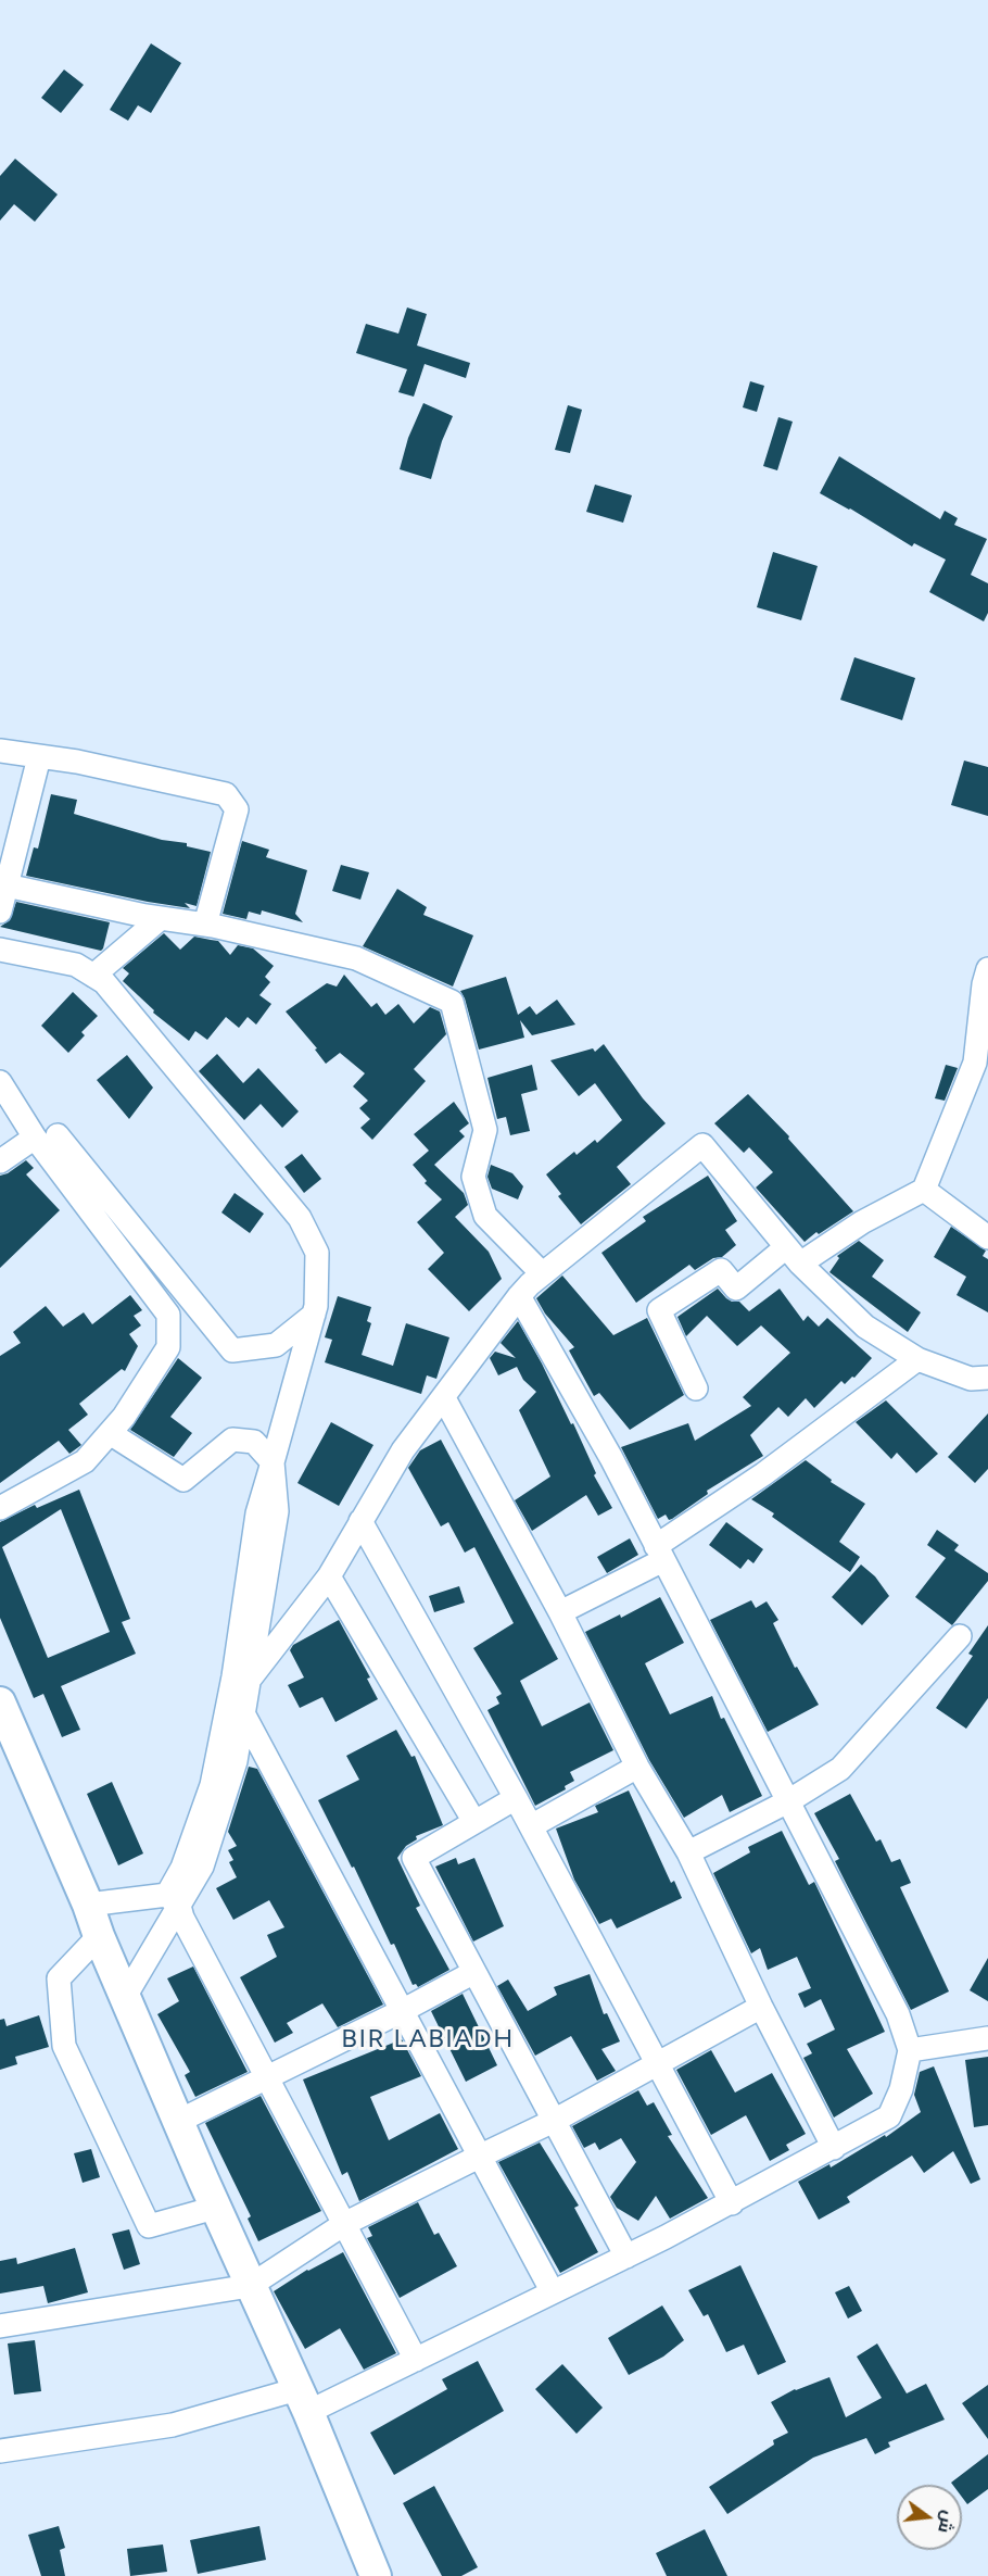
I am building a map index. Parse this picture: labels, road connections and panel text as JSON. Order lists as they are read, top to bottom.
{
  "districts": ["BIR LABIADH"],
  "north": "right"
}
